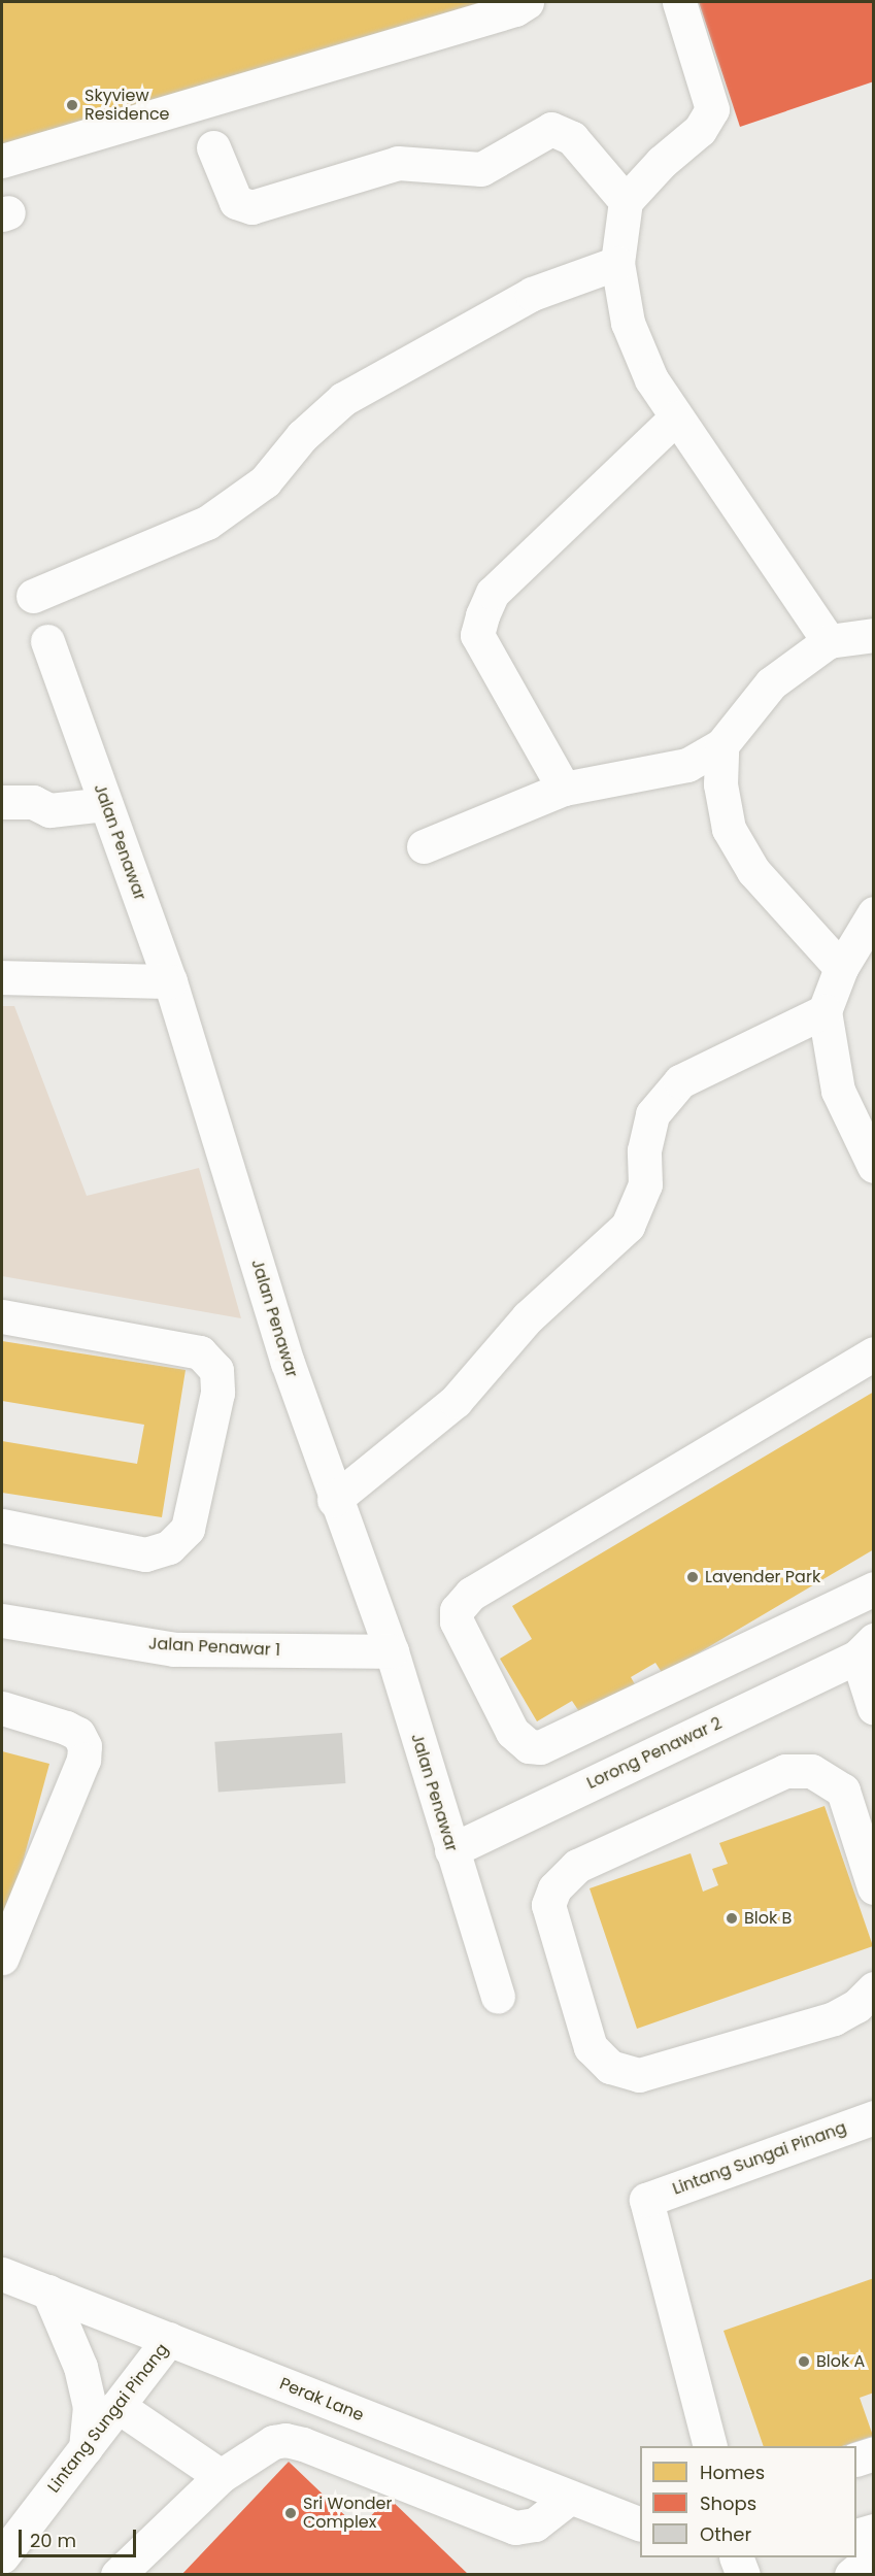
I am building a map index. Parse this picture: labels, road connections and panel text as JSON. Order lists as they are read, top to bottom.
{
  "streets": {
    "street": [
      "Jalan Penawar",
      "Jalan Penawar 1",
      "Lorong Penawar 2",
      "Lintang Sungai Pinang",
      "Perak Lane"
    ]
  },
  "crossings": [
    ["Jalan Penawar", "Jalan Penawar 1"],
    ["Jalan Penawar", "Lorong Penawar 2"],
    ["Lintang Sungai Pinang", "Perak Lane"]
  ],
  "places": [
    "Skyview Residence",
    "Lavender Park",
    "Blok B",
    "Blok A",
    "Sri Wonder Complex"
  ],
  "legend": ["Homes", "Shops", "Other"],
  "scale_bar": "20 m"
}
